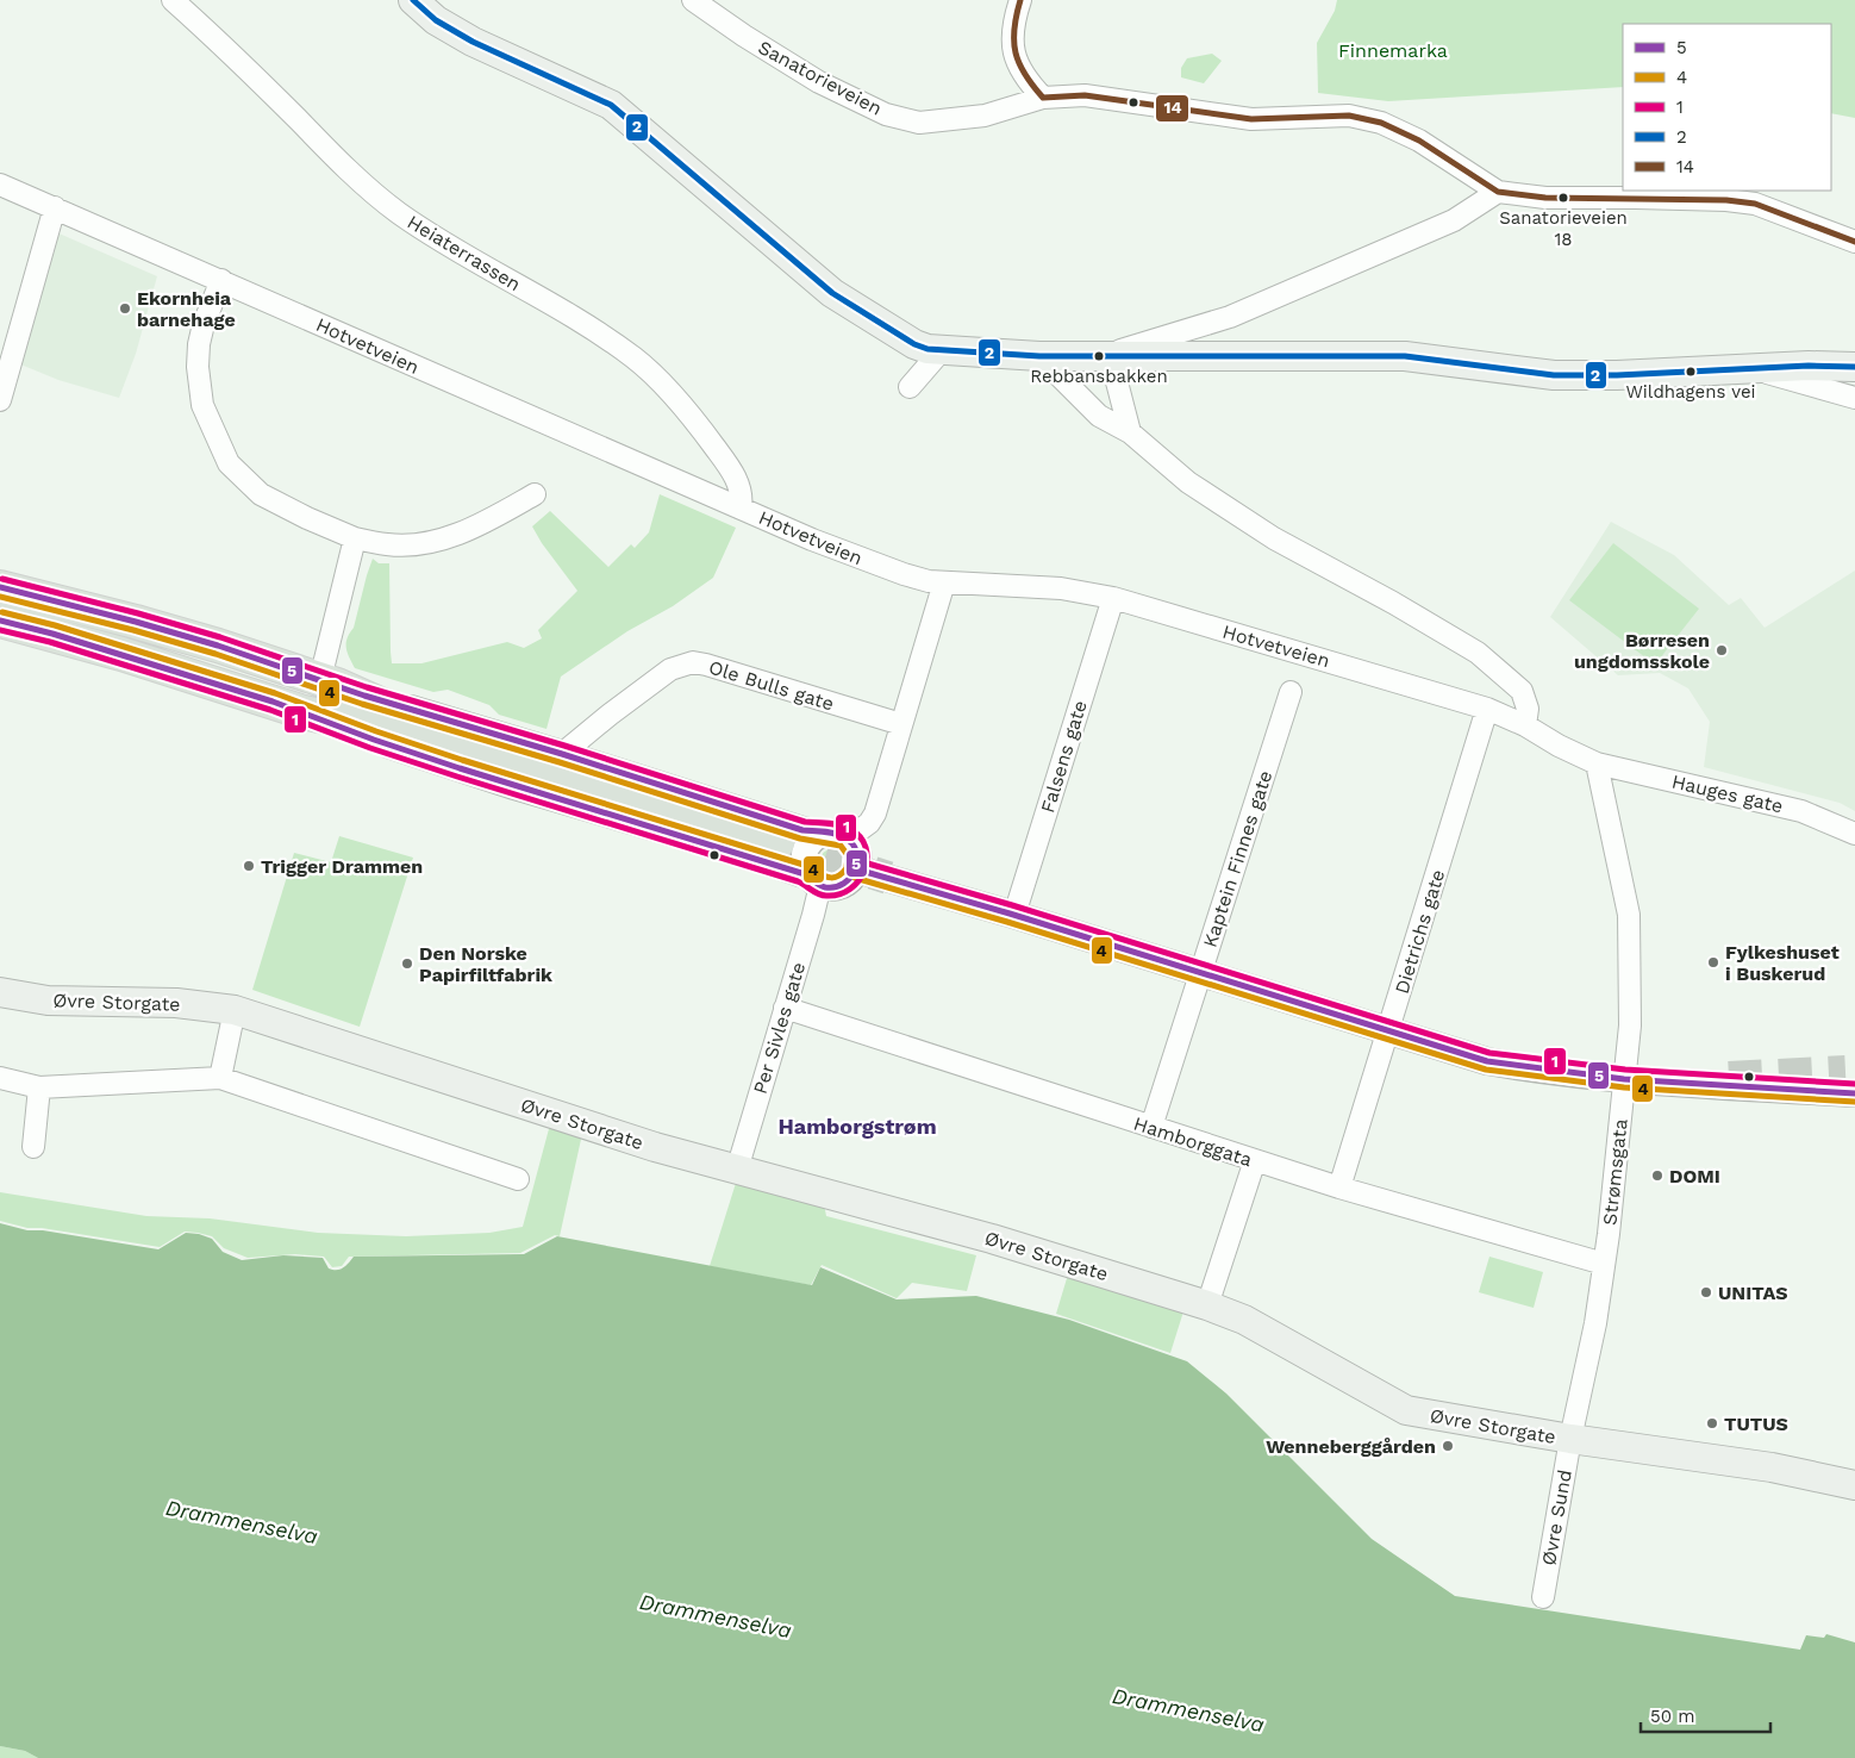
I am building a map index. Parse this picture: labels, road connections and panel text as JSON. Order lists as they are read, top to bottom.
{
  "streets": {
    "main road": ["Øvre Storgate"],
    "street": [
      "Sanatorieveien",
      "Heiaterrassen",
      "Hotvetveien",
      "Ole Bulls gate",
      "Falsens gate",
      "Hauges gate",
      "Kaptein Finnes gate",
      "Dietrichs gate",
      "Per Sivles gate",
      "Hamborggata",
      "Strømsgata",
      "Øvre Sund"
    ]
  },
  "crossings": [
    ["Heiaterrassen", "Hotvetveien"],
    ["Hotvetveien", "Falsens gate"],
    ["Hotvetveien", "Hauges gate"],
    ["Hotvetveien", "Dietrichs gate"],
    ["Hotvetveien", "Strømsgata"],
    ["Hauges gate", "Strømsgata"],
    ["Kaptein Finnes gate", "Hamborggata"],
    ["Dietrichs gate", "Hamborggata"],
    ["Øvre Storgate", "Per Sivles gate"],
    ["Øvre Storgate", "Strømsgata"],
    ["Øvre Storgate", "Øvre Sund"],
    ["Per Sivles gate", "Hamborggata"],
    ["Hamborggata", "Strømsgata"],
    ["Strømsgata", "Øvre Sund"]
  ],
  "districts": ["Hamborgstrøm"],
  "water": ["Drammenselva"],
  "parks": ["Finnemarka"],
  "places": [
    "Sanatorieveien 18",
    "Ekornheia barnehage",
    "Rebbansbakken",
    "Wildhagens vei",
    "Børresen ungdomsskole",
    "Trigger Drammen",
    "Fylkeshuset i Buskerud",
    "Den Norske Papirfiltfabrik",
    "DOMI",
    "UNITAS",
    "TUTUS",
    "Wenneberggården"
  ],
  "lines": [
    "transit line 2",
    "transit line 14",
    "transit line 1",
    "transit line 5",
    "transit line 4"
  ],
  "legend": [
    "5",
    "4",
    "1",
    "2",
    "14"
  ],
  "scale_bar": "50 m"
}
